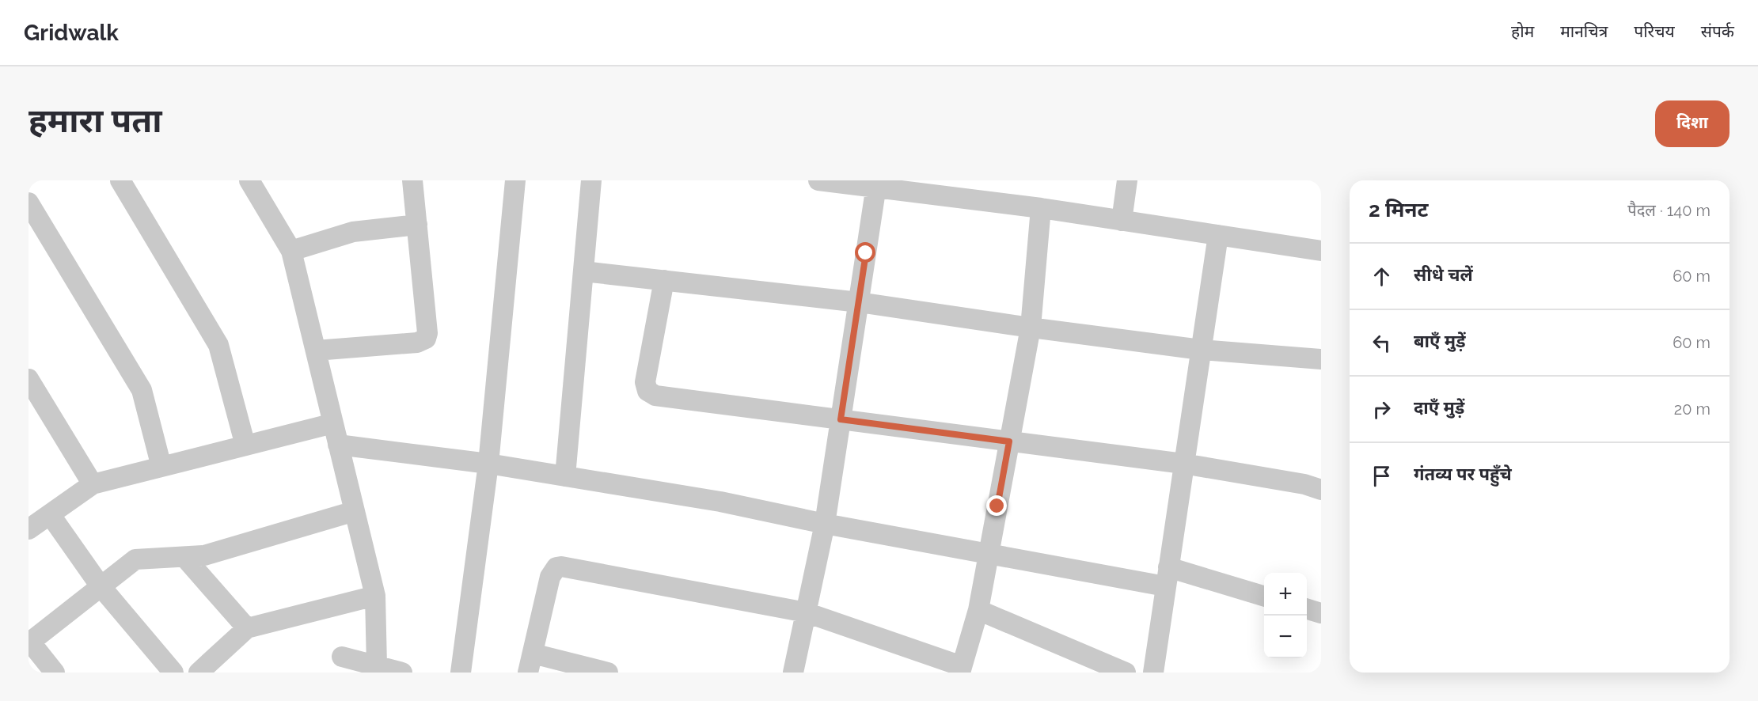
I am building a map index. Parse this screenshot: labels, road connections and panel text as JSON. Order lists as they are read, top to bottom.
{
  "page": {
    "header": "Gridwalk",
    "nav": [
      "होम",
      "मानचित्र",
      "परिचय",
      "संपर्क"
    ],
    "buttons": "दिशा",
    "title": "हमारा पता",
    "heading": ["2 मिनट", "पैदल · 140 m"],
    "list": [
      ["सीधे चलें", "60 m"],
      ["बाएँ मुड़ें", "60 m"],
      ["दाएँ मुड़ें", "20 m"],
      "गंतव्य पर पहुँचे"
    ],
    "map_buttons": ["+", "−"]
  }
}
